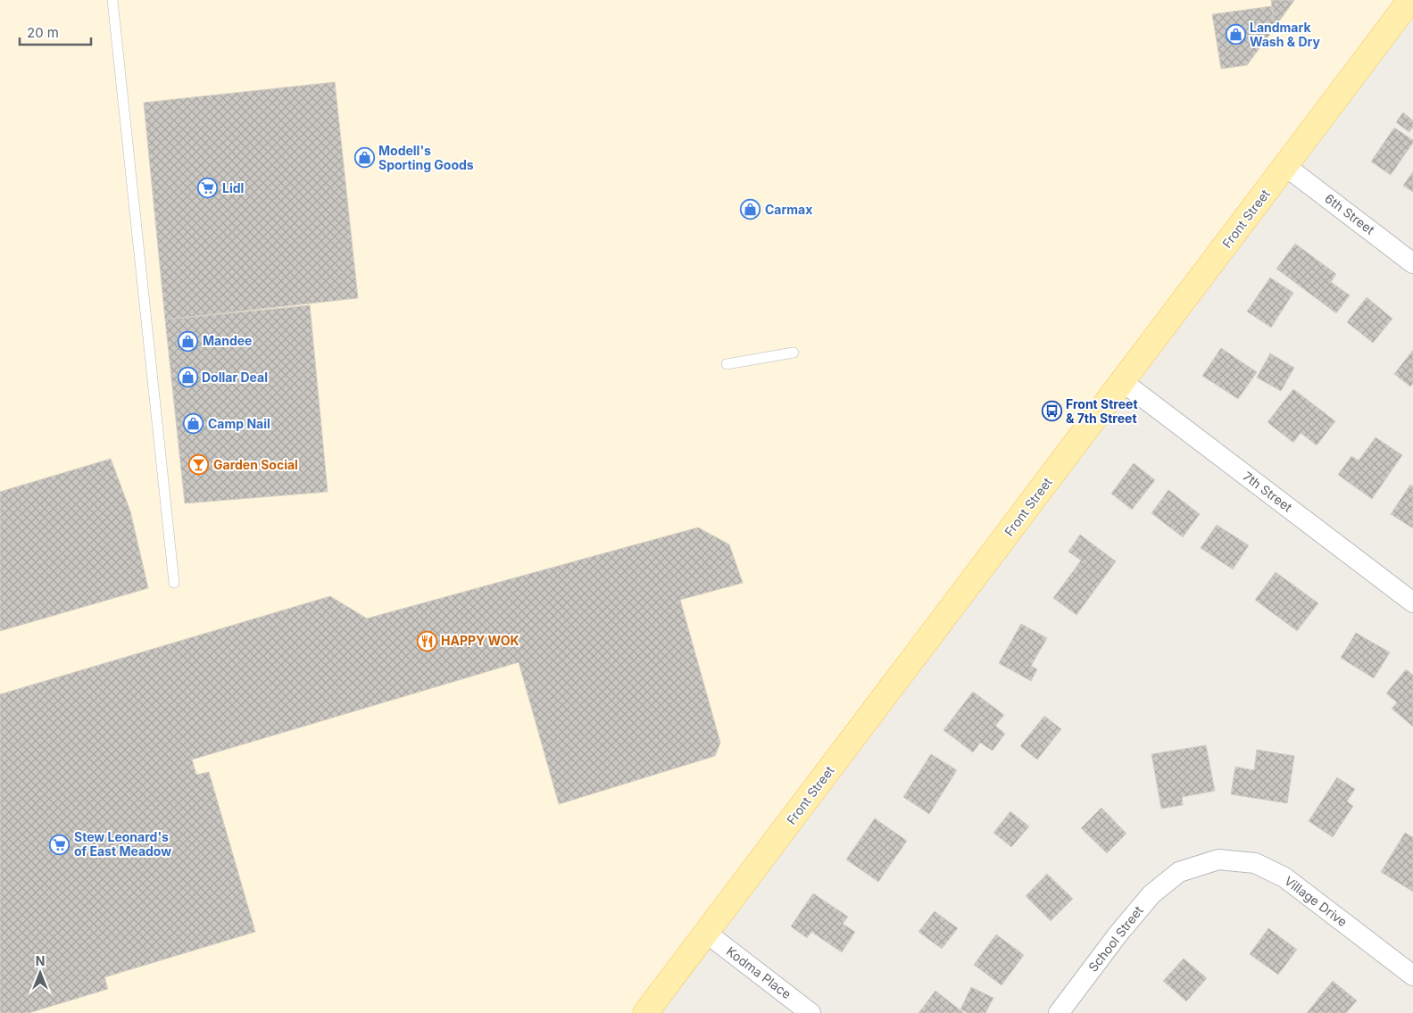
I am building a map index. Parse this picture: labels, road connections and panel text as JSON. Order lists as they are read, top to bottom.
{
  "streets": {
    "main road": ["Front Street"],
    "street": [
      "6th Street",
      "7th Street",
      "Village Drive",
      "School Street",
      "Kodma Place"
    ]
  },
  "crossings": [
    ["6th Street", "Front Street"],
    ["Front Street", "7th Street"],
    ["Front Street", "Kodma Place"],
    ["Village Drive", "School Street"]
  ],
  "places": {
    "shop": [
      "Landmark Wash & Dry",
      "Modell's Sporting Goods",
      "Carmax",
      "Mandee",
      "Dollar Deal",
      "Camp Nail"
    ],
    "supermarket": ["Lidl", "Stew Leonard's of East Meadow"],
    "bus stop": ["Front Street & 7th Street"],
    "bar": ["Garden Social"],
    "restaurant": ["HAPPY WOK"]
  },
  "scale_bar": "20 m",
  "north": "top"
}
